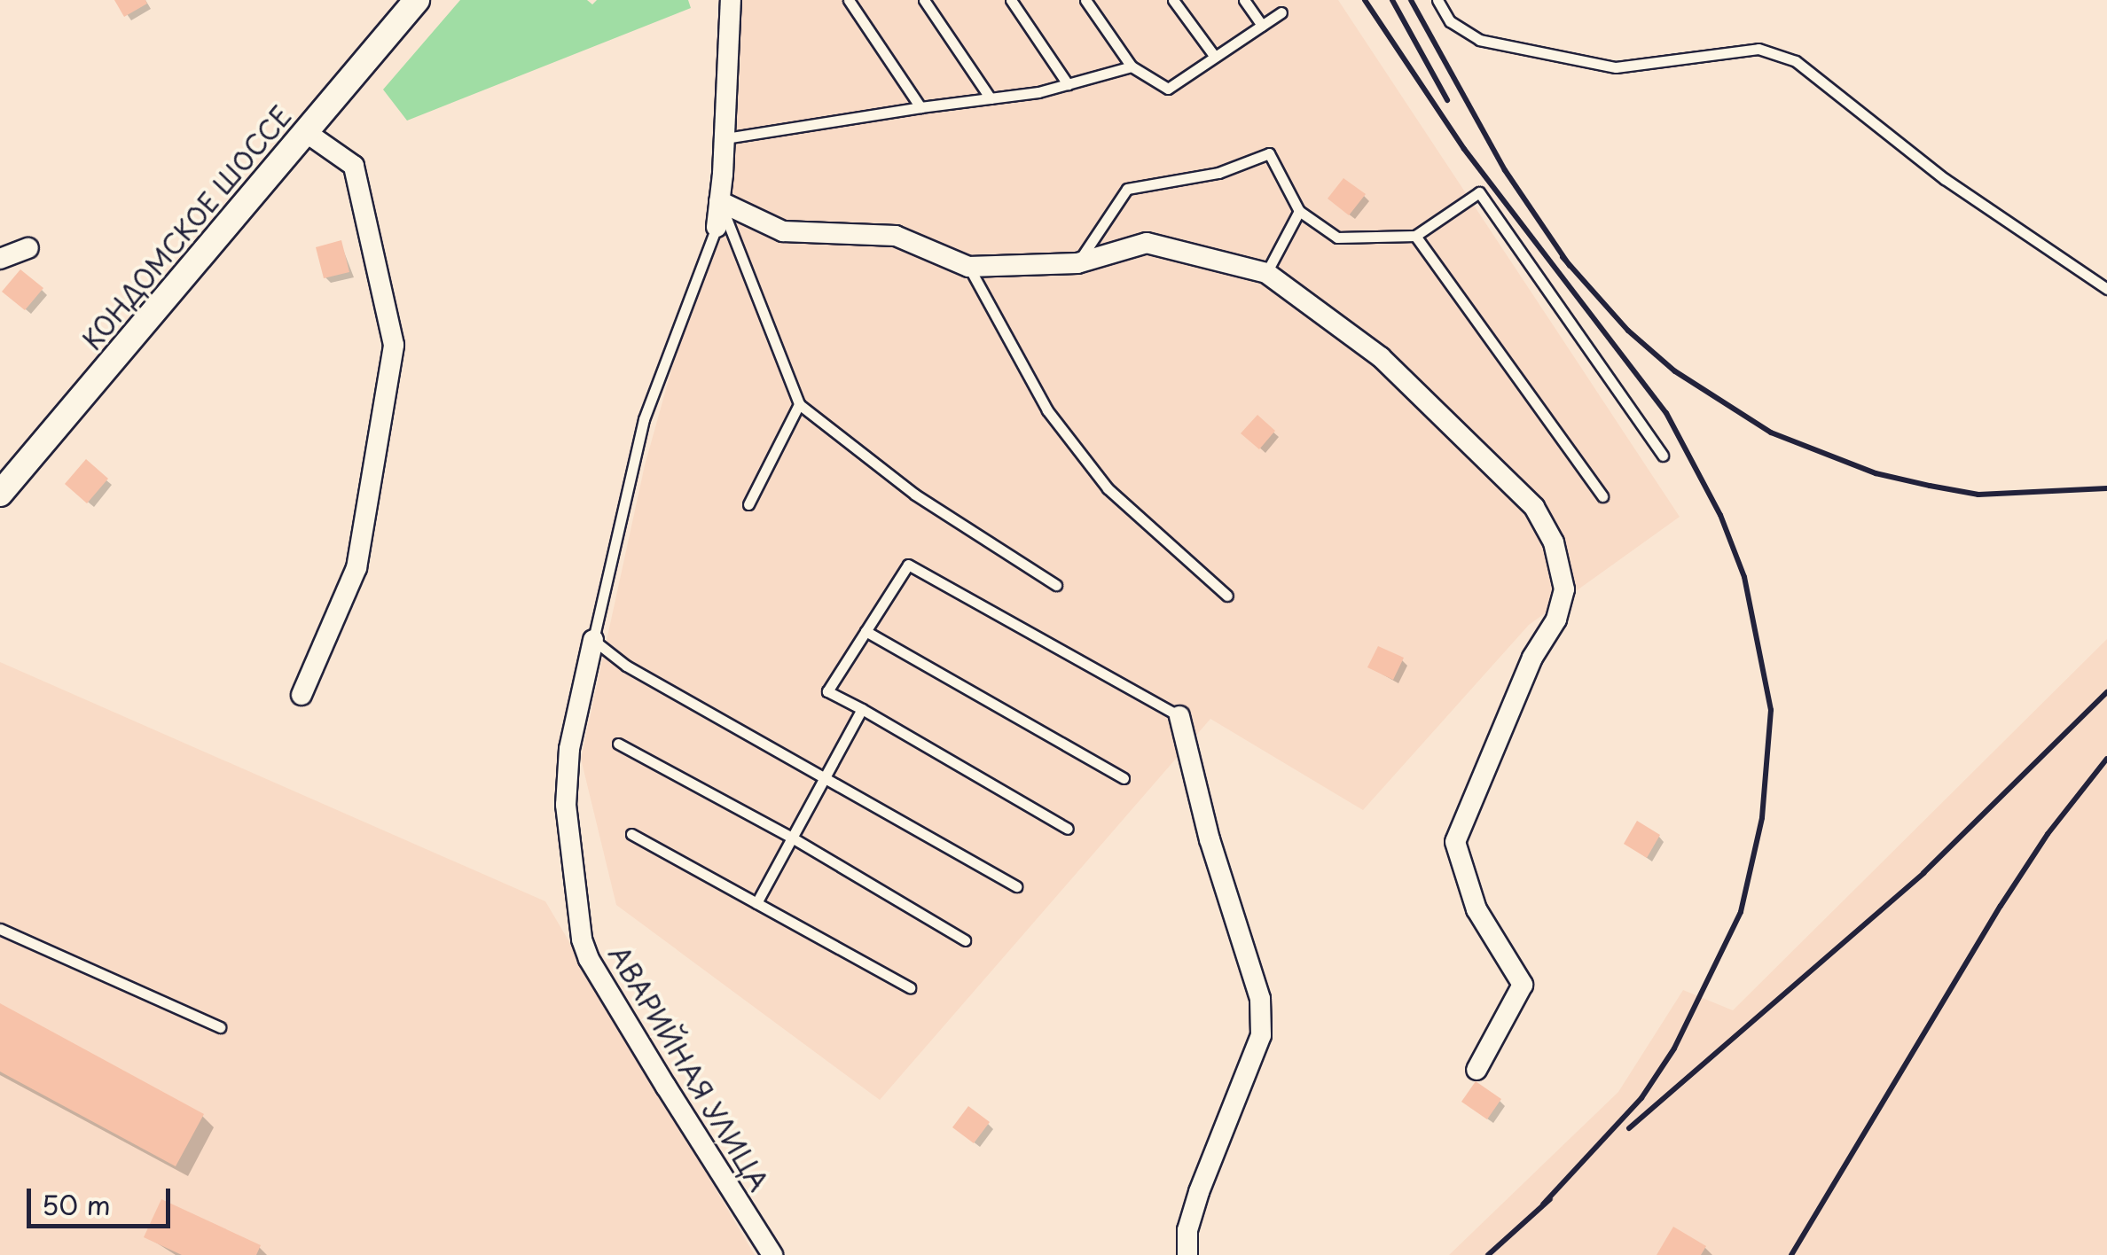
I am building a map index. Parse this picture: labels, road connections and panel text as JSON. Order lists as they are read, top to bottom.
{
  "streets": {
    "street": ["КОНДОМСКОЕ ШОССЕ", "АВАРИЙНАЯ УЛИЦА"]
  },
  "scale_bar": "50 m"
}
